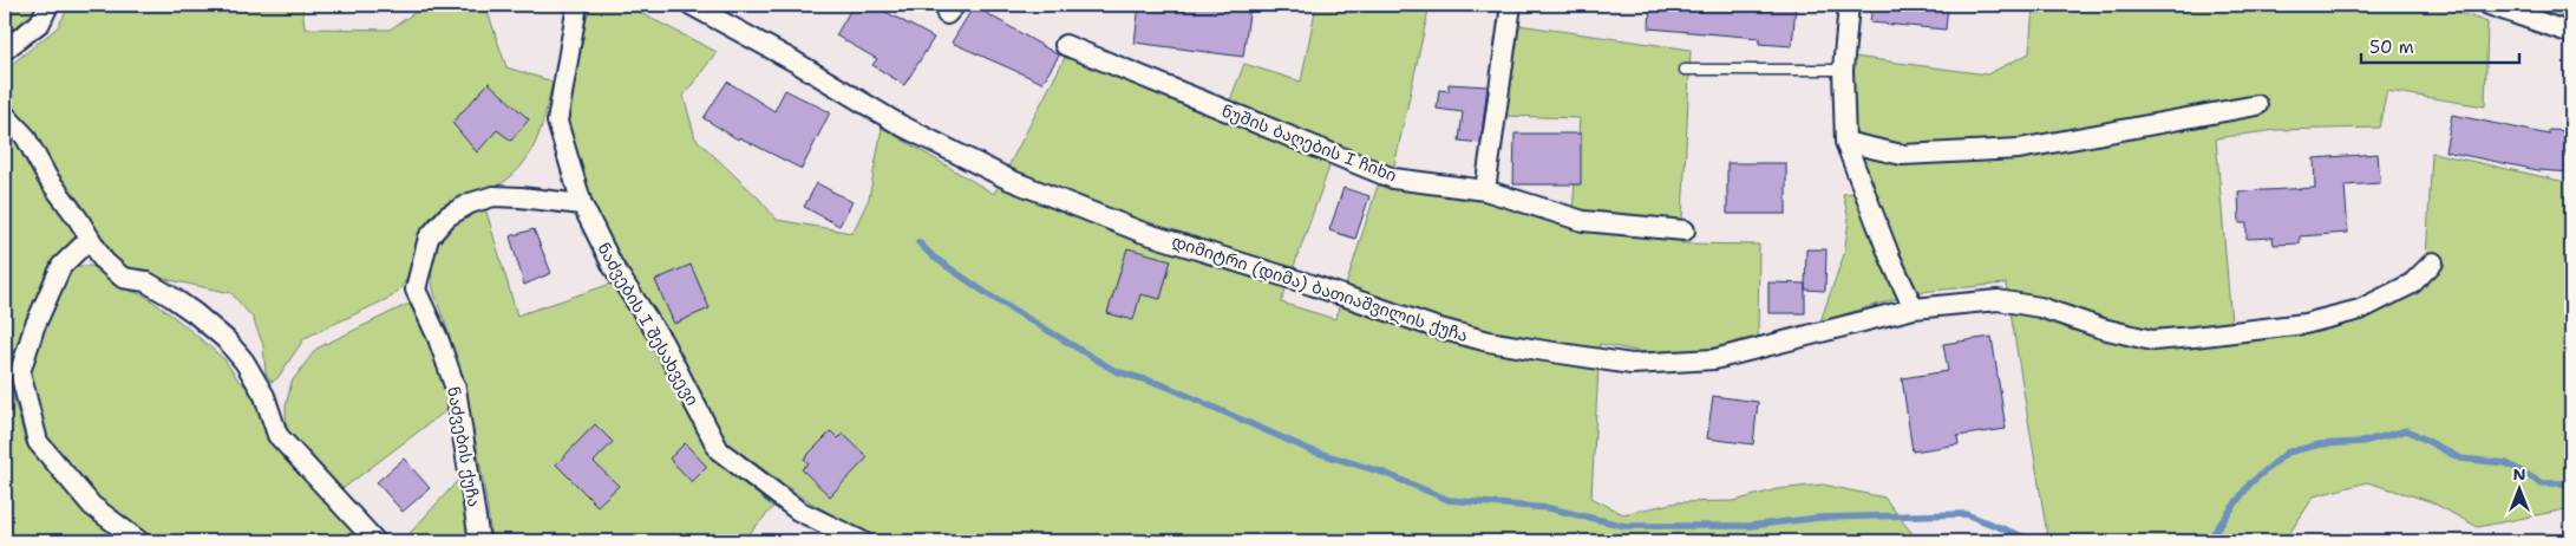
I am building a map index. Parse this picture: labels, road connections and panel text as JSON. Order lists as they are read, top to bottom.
{
  "streets": {
    "street": [
      "ნუშის ბაღების I ჩიხი",
      "დიმიტრი (დიმა) ბათიაშვილის ქუჩა",
      "ნაძვების I შესახვევი",
      "ნაძვების ქუჩა"
    ]
  },
  "crossings": [
    ["ნაძვების I შესახვევი", "ნაძვების ქუჩა"]
  ],
  "scale_bar": "50 m",
  "north": "top"
}
